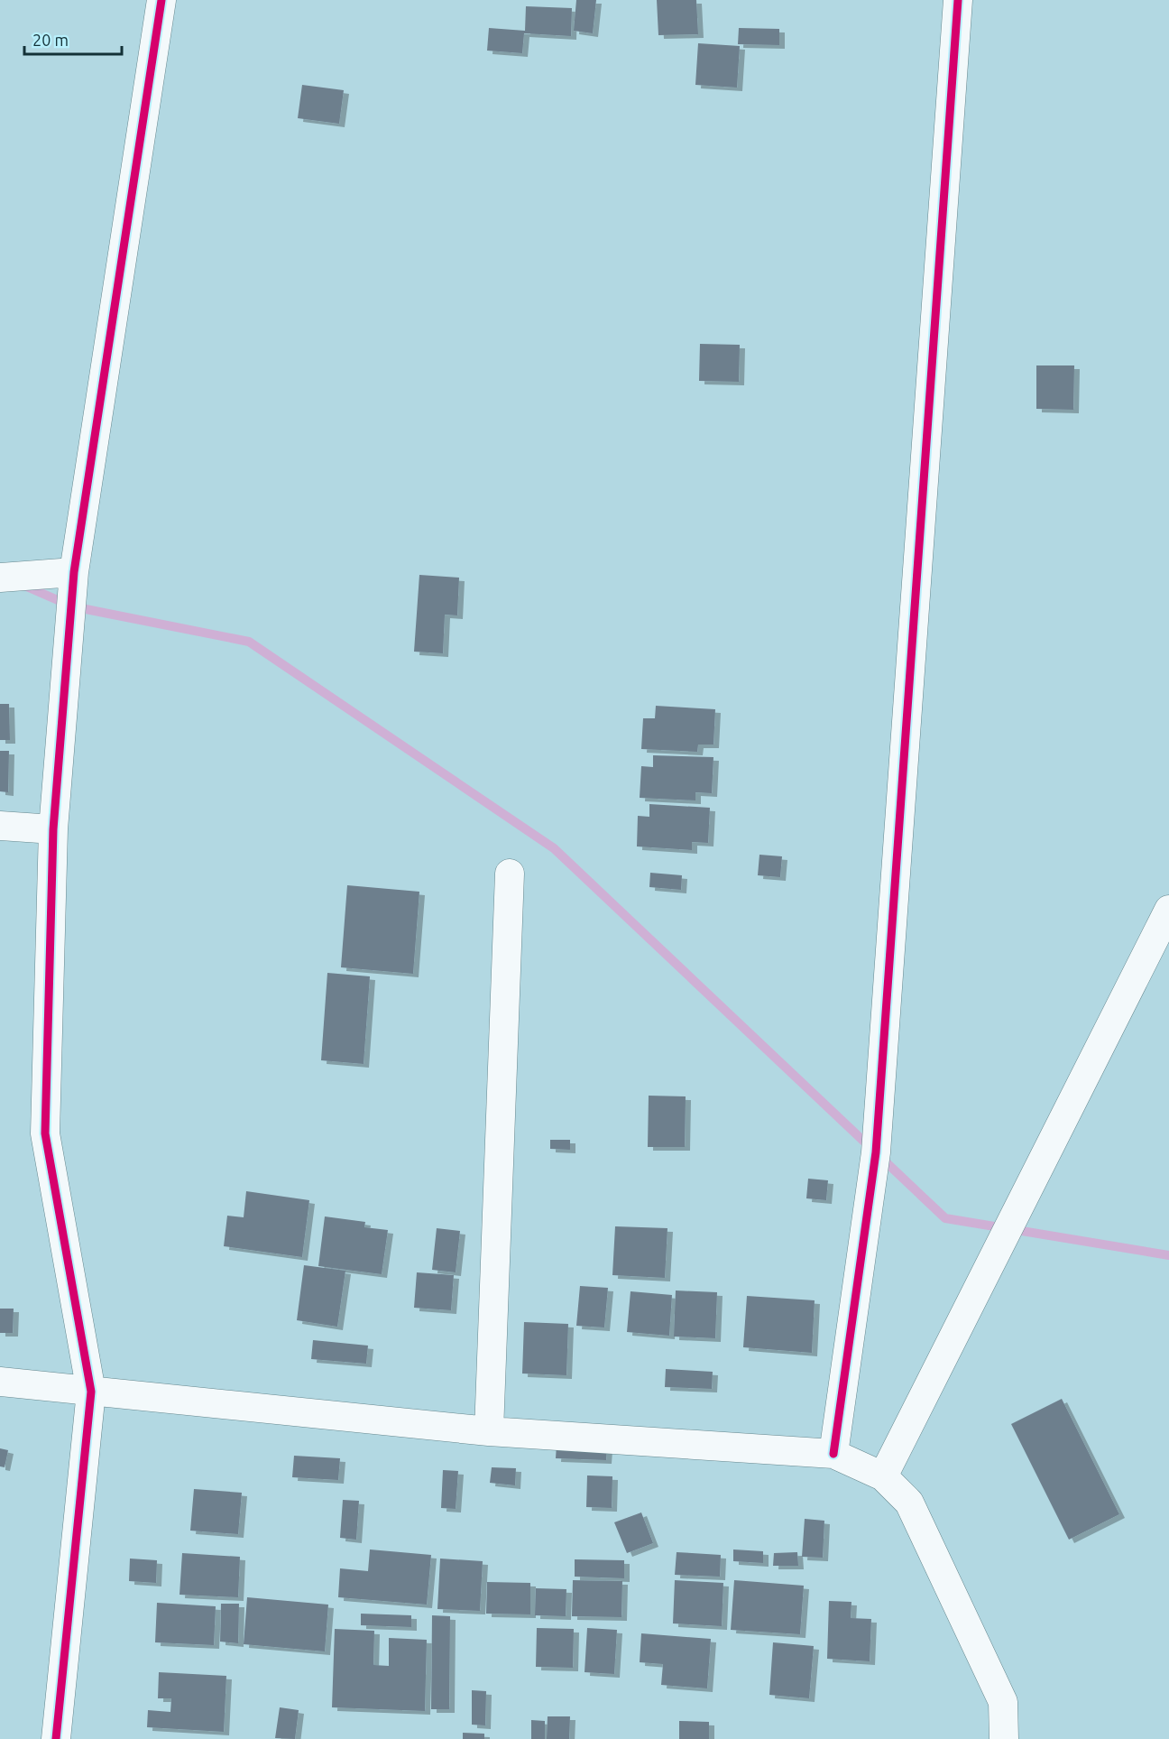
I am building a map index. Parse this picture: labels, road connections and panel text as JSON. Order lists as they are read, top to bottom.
{
  "scale_bar": "20 m"
}
